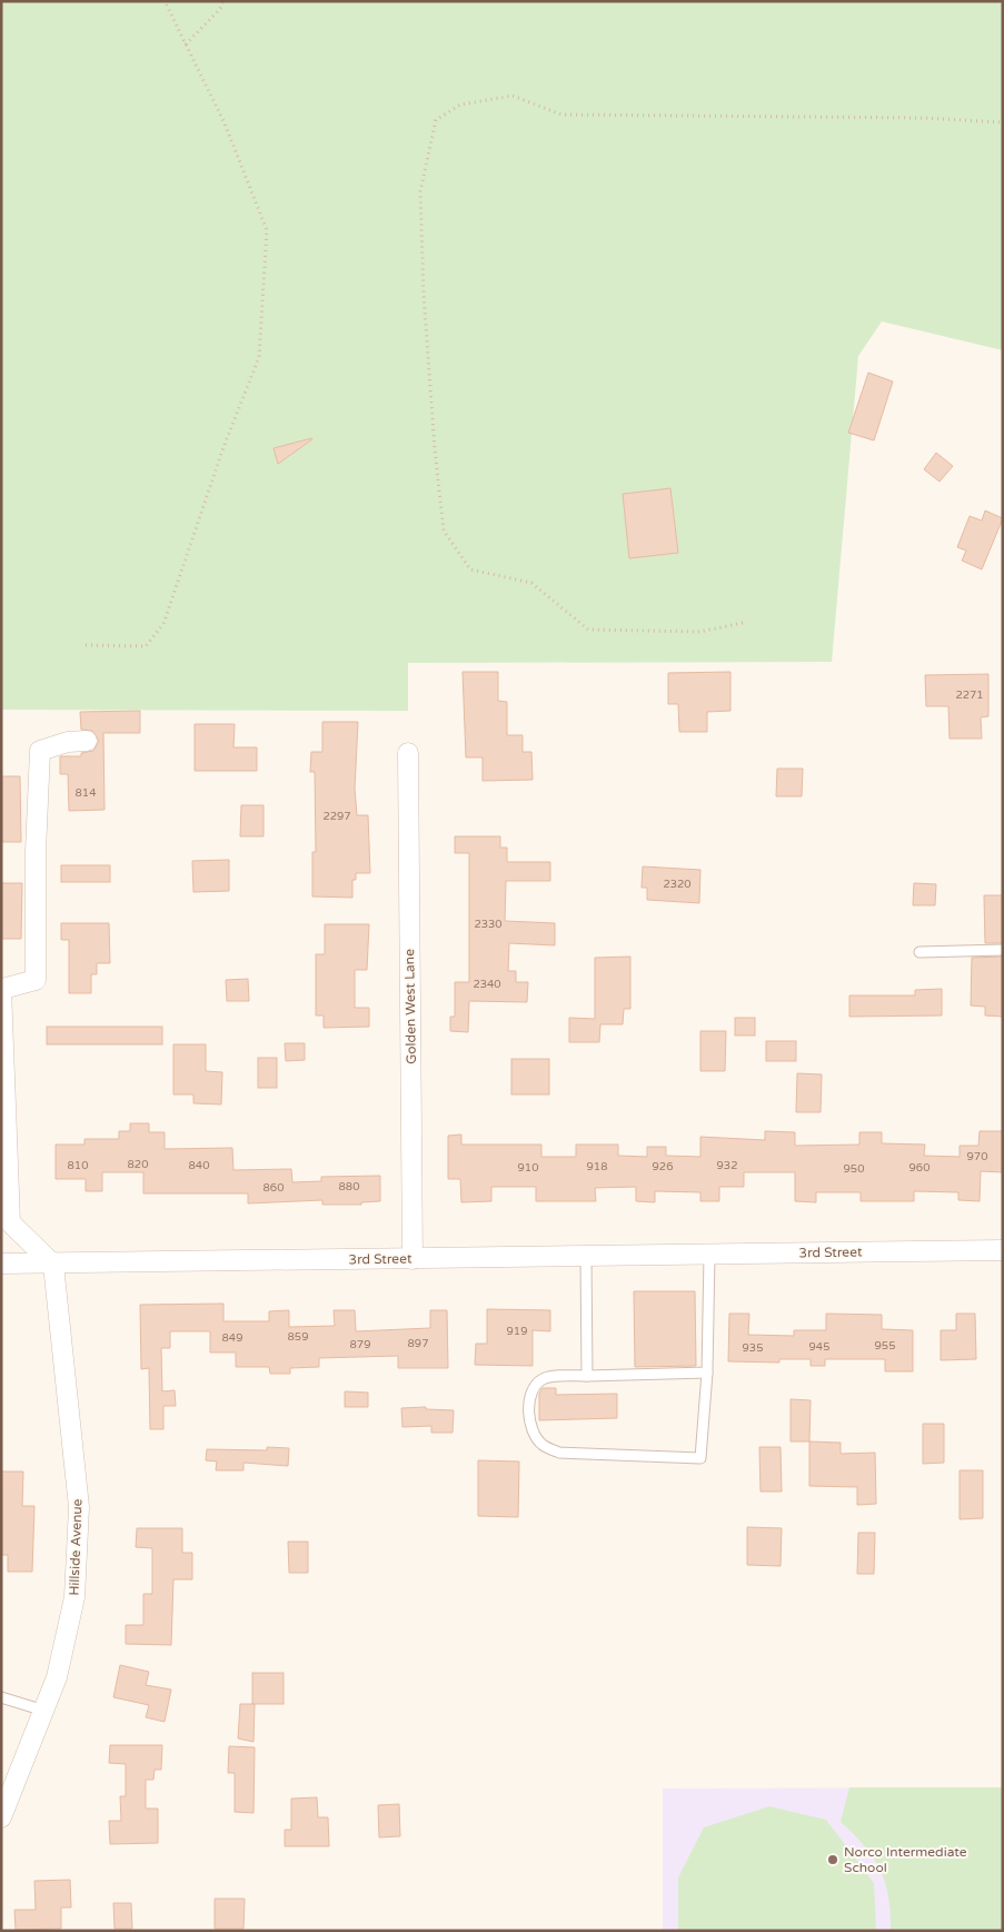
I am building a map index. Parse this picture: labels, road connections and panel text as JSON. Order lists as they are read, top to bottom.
{
  "streets": {
    "street": ["Golden West Lane", "3rd Street", "Hillside Avenue"]
  },
  "crossings": [
    ["Golden West Lane", "3rd Street"],
    ["3rd Street", "Hillside Avenue"]
  ],
  "places": ["Norco Intermediate School"],
  "house_numbers": [
    "2271",
    "814",
    "2297",
    "2320",
    "2330",
    "2340",
    "970",
    "820",
    "810",
    "840",
    "932",
    "918",
    "926",
    "910",
    "960",
    "950",
    "880",
    "860",
    "919",
    "859",
    "849",
    "897",
    "879",
    "955",
    "945",
    "935"
  ]
}
